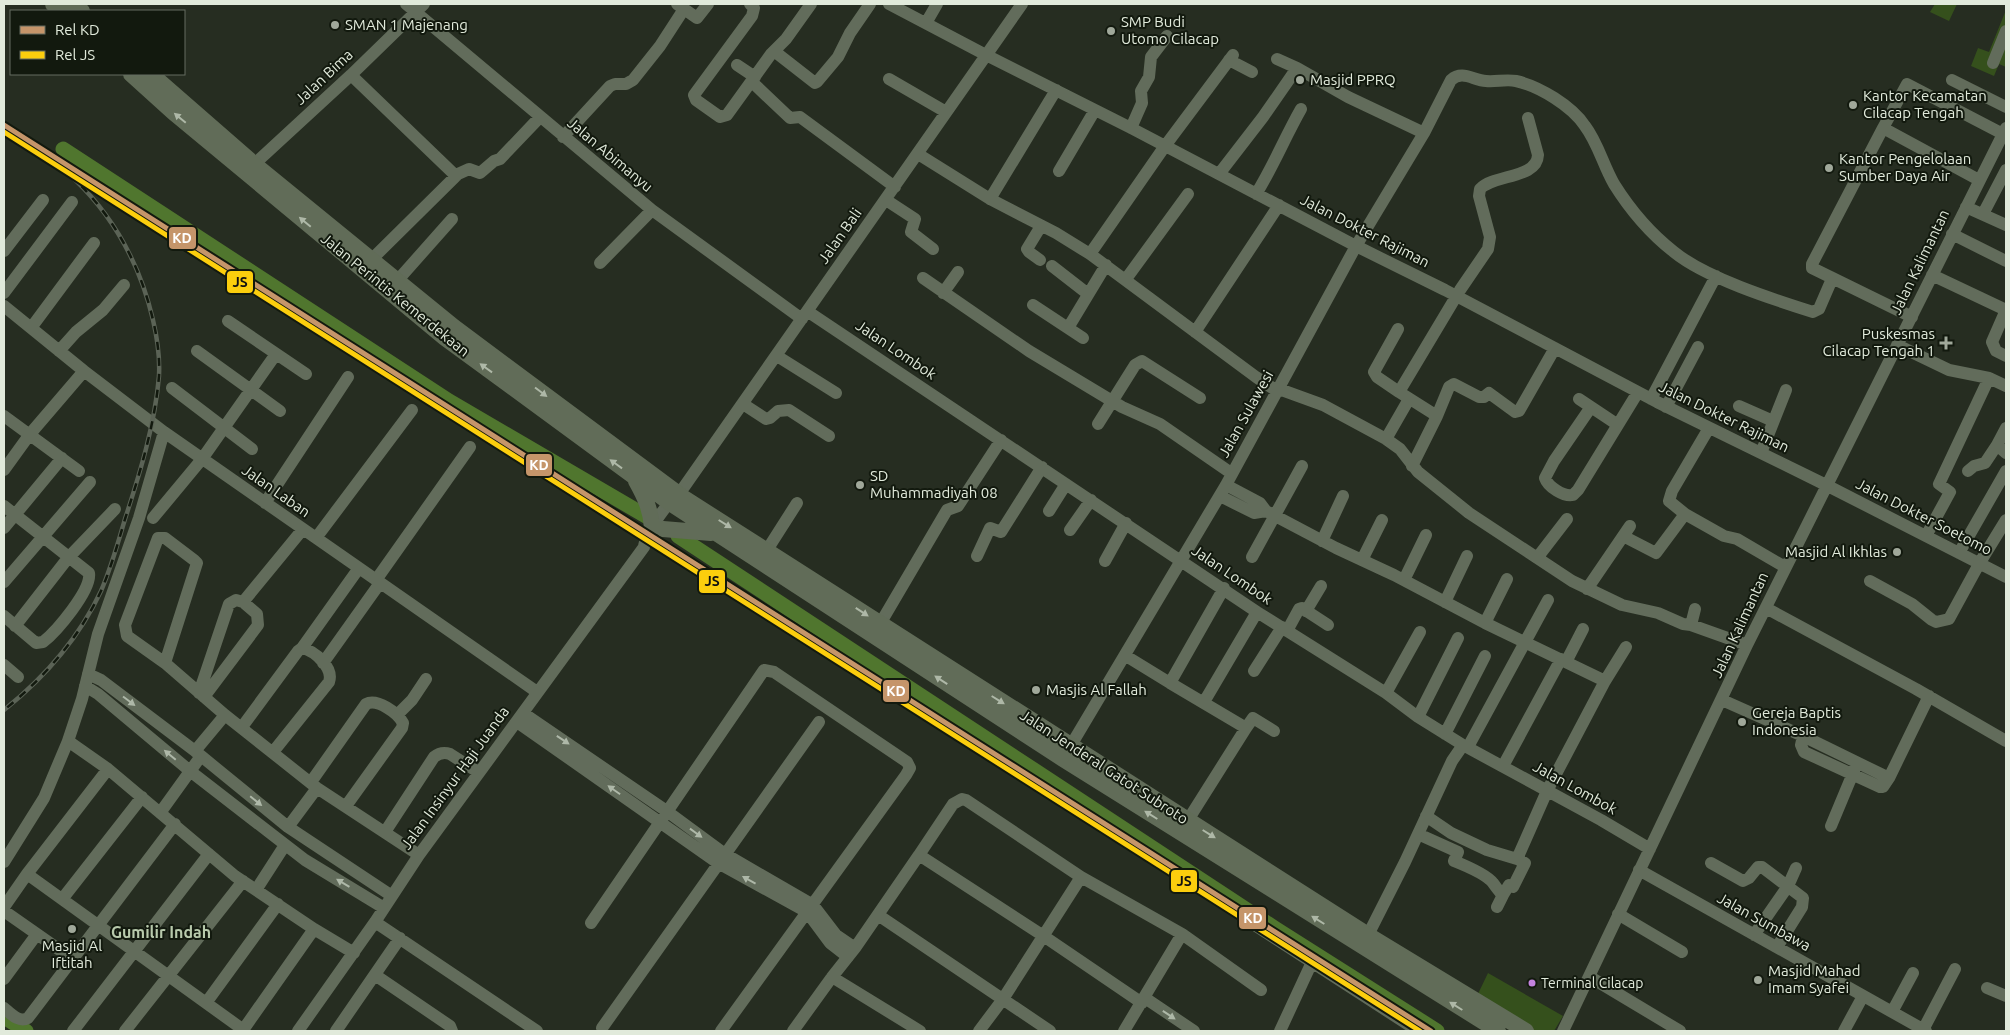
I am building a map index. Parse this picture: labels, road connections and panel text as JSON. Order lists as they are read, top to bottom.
{
  "streets": {
    "main road": ["Jalan Perintis Kemerdekaan", "Jalan Jenderal Gatot Subroto"],
    "street": [
      "Jalan Bima",
      "Jalan Abimanyu",
      "Jalan Dokter Rajiman",
      "Jalan Bali",
      "Jalan Kalimantan",
      "Jalan Lombok",
      "Jalan Sulawesi",
      "Jalan Laban",
      "Jalan Dokter Soetomo",
      "Jalan Insinyur Haji Juanda",
      "Jalan Sumbawa"
    ]
  },
  "crossings": [
    ["Jalan Bima", "Jalan Abimanyu"],
    ["Jalan Bima", "Jalan Perintis Kemerdekaan"],
    ["Jalan Abimanyu", "Jalan Bali"],
    ["Jalan Abimanyu", "Jalan Lombok"],
    ["Jalan Dokter Rajiman", "Jalan Bali"],
    ["Jalan Dokter Rajiman", "Jalan Kalimantan"],
    ["Jalan Dokter Rajiman", "Jalan Sulawesi"],
    ["Jalan Dokter Rajiman", "Jalan Dokter Soetomo"],
    ["Jalan Bali", "Jalan Perintis Kemerdekaan"],
    ["Jalan Bali", "Jalan Lombok"],
    ["Jalan Bali", "Jalan Jenderal Gatot Subroto"],
    ["Jalan Bali", "Jalan Insinyur Haji Juanda"],
    ["Jalan Kalimantan", "Jalan Lombok"],
    ["Jalan Kalimantan", "Jalan Dokter Soetomo"],
    ["Jalan Kalimantan", "Jalan Sumbawa"],
    ["Jalan Perintis Kemerdekaan", "Jalan Jenderal Gatot Subroto"],
    ["Jalan Perintis Kemerdekaan", "Jalan Insinyur Haji Juanda"],
    ["Jalan Lombok", "Jalan Sulawesi"],
    ["Jalan Sulawesi", "Jalan Jenderal Gatot Subroto"],
    ["Jalan Laban", "Jalan Insinyur Haji Juanda"],
    ["Jalan Jenderal Gatot Subroto", "Jalan Insinyur Haji Juanda"]
  ],
  "districts": ["Gumilir Indah"],
  "places": {
    "other": [
      "SMAN 1 Majenang",
      "SMP Budi Utomo Cilacap",
      "Masjid PPRQ",
      "Kantor Kecamatan Cilacap Tengah",
      "Kantor Pengelolaan Sumber Daya Air",
      "SD Muhammadiyah 08",
      "Masjid Al Ikhlas",
      "Masjis Al Fallah",
      "Gereja Baptis Indonesia",
      "Masjid Al Iftitah",
      "Masjid Mahad Imam Syafei",
      "Terminal Cilacap"
    ],
    "health": ["Puskesmas Cilacap Tengah 1"]
  },
  "lines": ["rail line KD", "rail line JS"],
  "legend": ["Rel KD", "Rel JS"]
}
